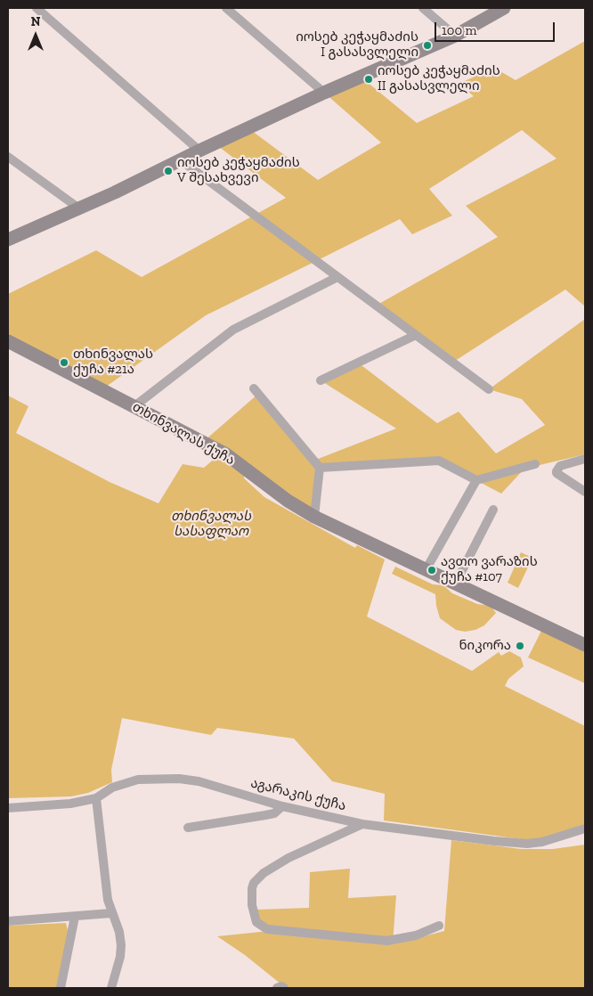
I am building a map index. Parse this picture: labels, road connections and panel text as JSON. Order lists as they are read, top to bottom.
{
  "streets": {
    "street": ["თხინვალას ქუჩა", "აგარაკის ქუჩა"]
  },
  "parks": ["თხინვალას სასაფლაო"],
  "places": [
    "იოსებ კეჭაყმაძის I გასასვლელი",
    "იოსებ კეჭაყმაძის II გასასვლელი",
    "იოსებ კეჭაყმაძის V შესახვევი",
    "თხინვალას ქუჩა #21ა",
    "ავთო ვარაზის ქუჩა #107",
    "ნიკორა"
  ],
  "scale_bar": "100 m",
  "north": "top"
}
